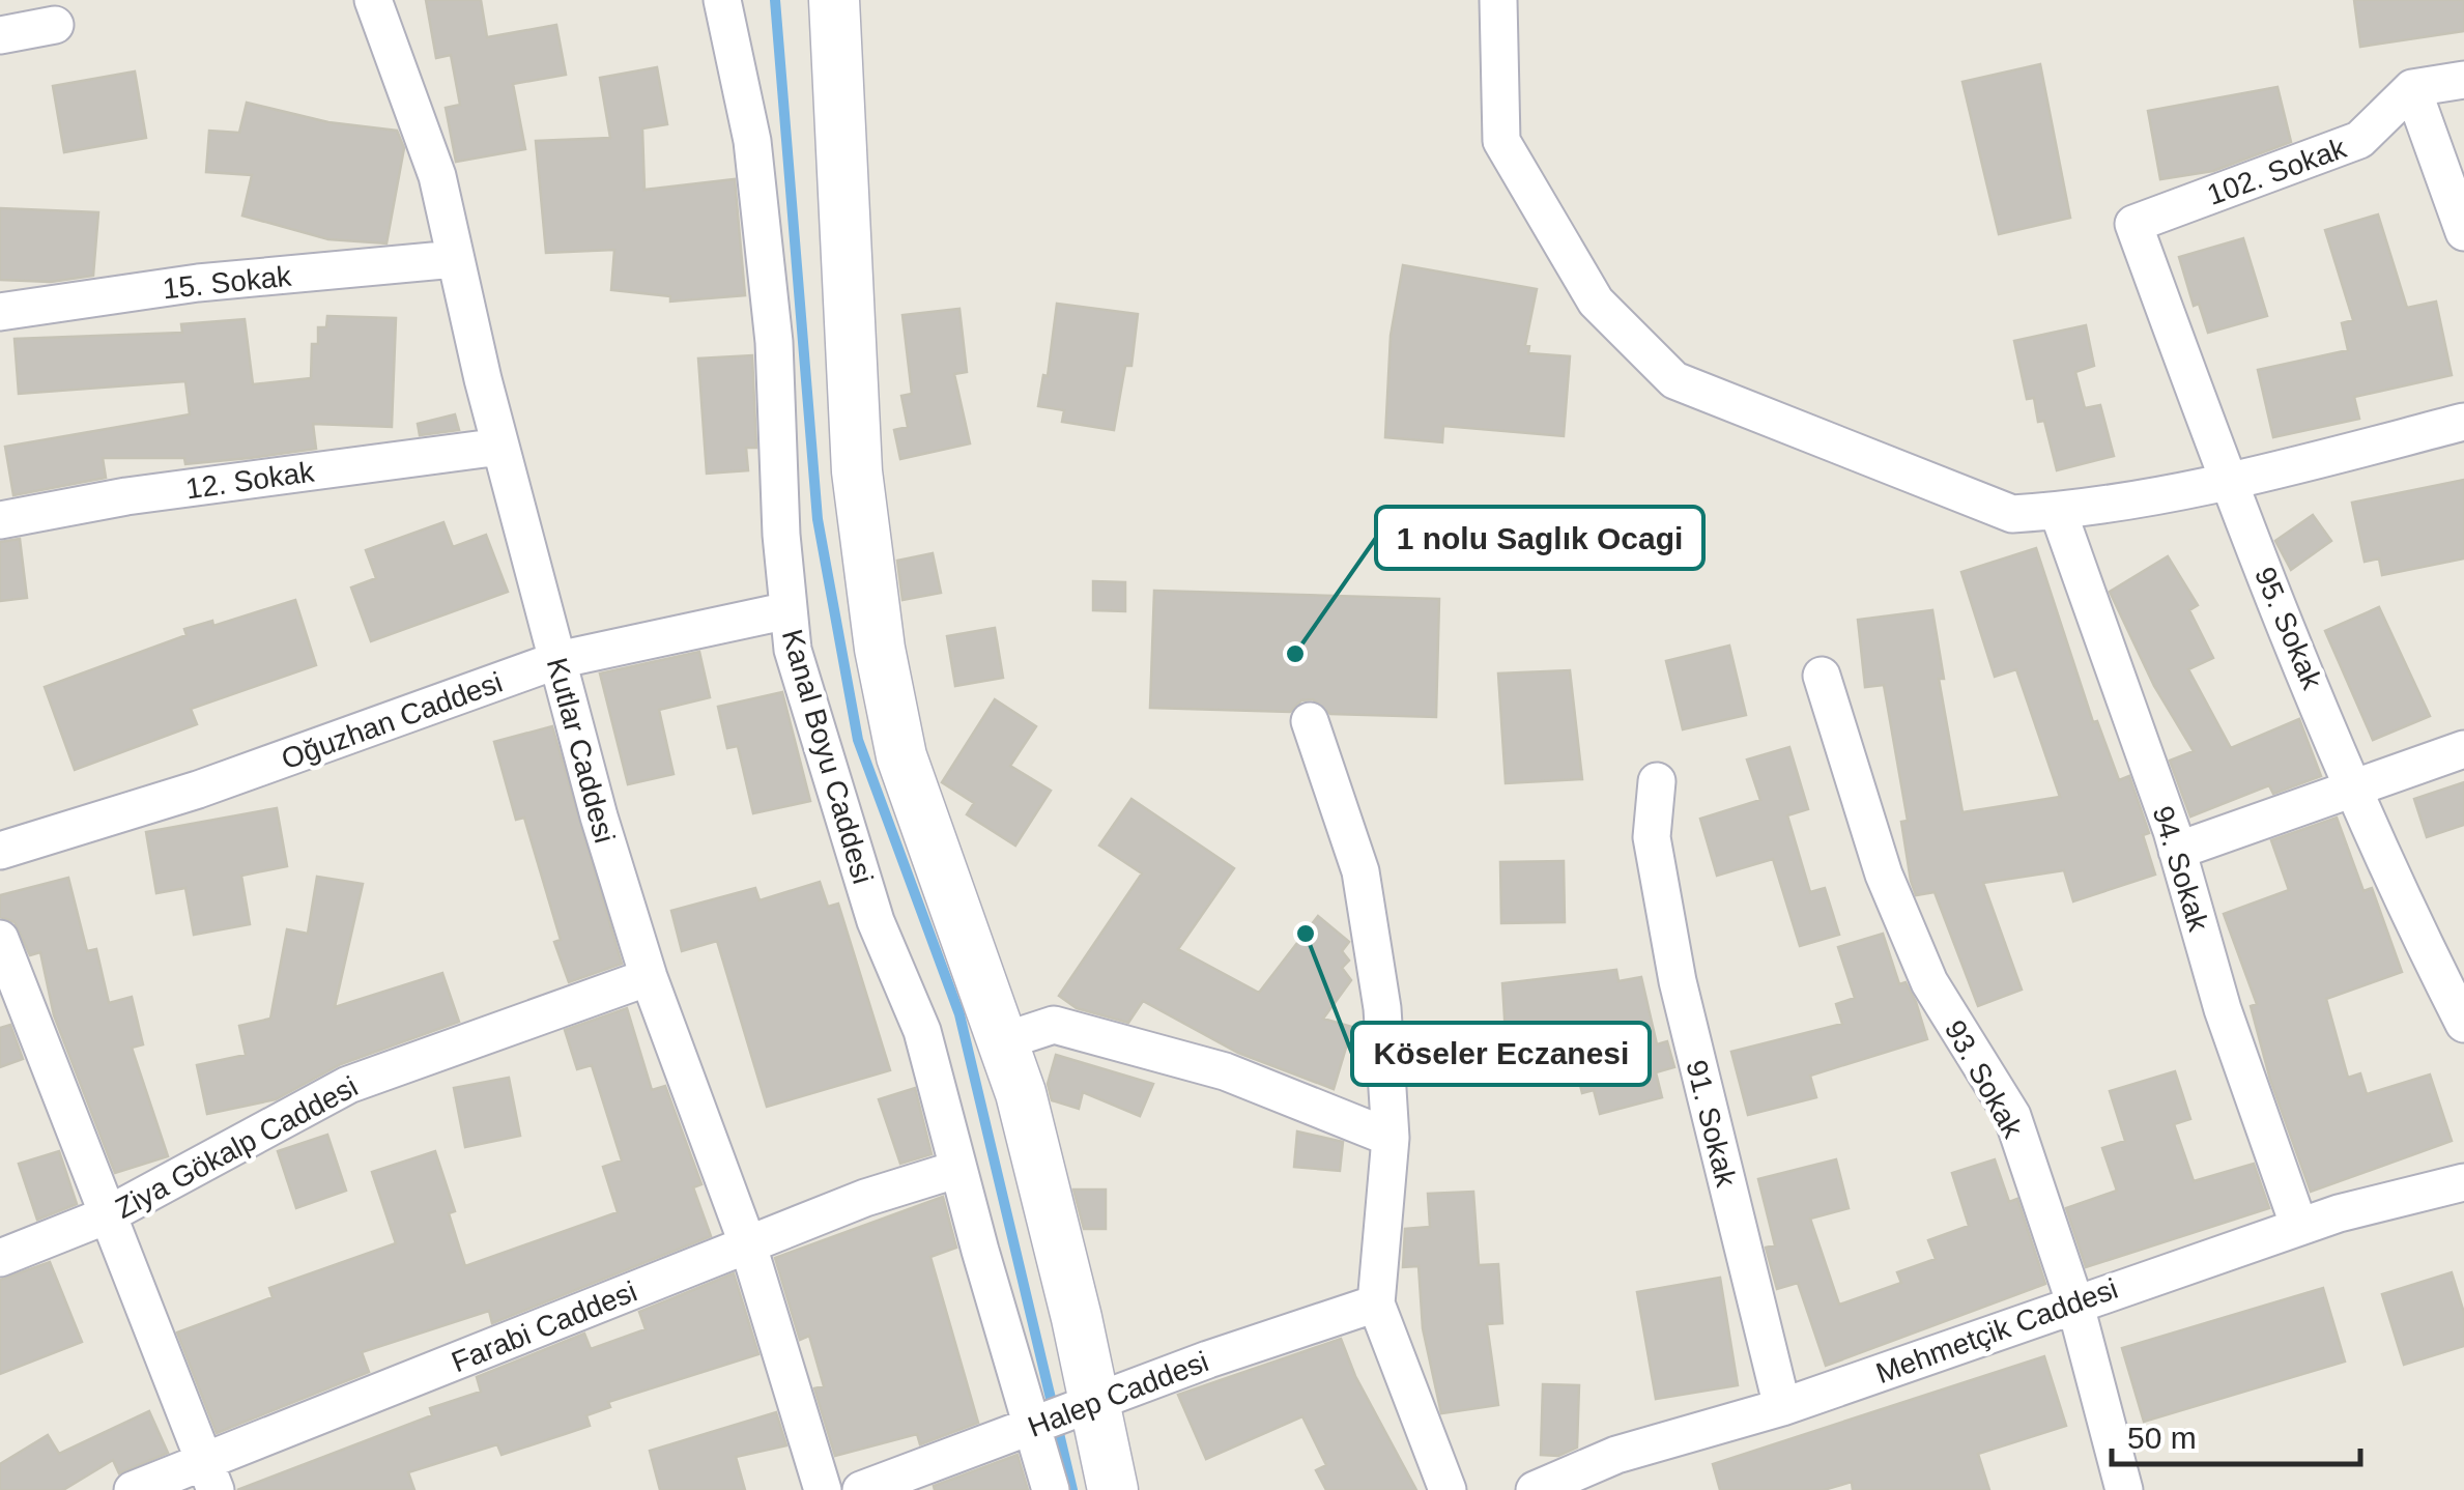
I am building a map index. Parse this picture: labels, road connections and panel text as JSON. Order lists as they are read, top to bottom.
{
  "streets": {
    "street": [
      "102. Sokak",
      "15. Sokak",
      "12. Sokak",
      "95. Sokak",
      "Oğuzhan Caddesi",
      "Kutlar Caddesi",
      "Kanal Boyu Caddesi",
      "94. Sokak",
      "93. Sokak",
      "91. Sokak",
      "Ziya Gökalp Caddesi",
      "Farabi Caddesi",
      "Mehmetçik Caddesi",
      "Halep Caddesi"
    ]
  },
  "crossings": [
    ["102. Sokak", "95. Sokak"],
    ["15. Sokak", "Kutlar Caddesi"],
    ["12. Sokak", "Kutlar Caddesi"],
    ["Oğuzhan Caddesi", "Kutlar Caddesi"],
    ["Oğuzhan Caddesi", "Kanal Boyu Caddesi"],
    ["Kutlar Caddesi", "Ziya Gökalp Caddesi"],
    ["Kutlar Caddesi", "Farabi Caddesi"],
    ["Kanal Boyu Caddesi", "Farabi Caddesi"],
    ["Kanal Boyu Caddesi", "Halep Caddesi"],
    ["94. Sokak", "Mehmetçik Caddesi"],
    ["93. Sokak", "Mehmetçik Caddesi"],
    ["91. Sokak", "Mehmetçik Caddesi"]
  ],
  "places": ["1 nolu Saglık Ocagi", "Köseler Eczanesi"],
  "scale_bar": "50 m"
}
